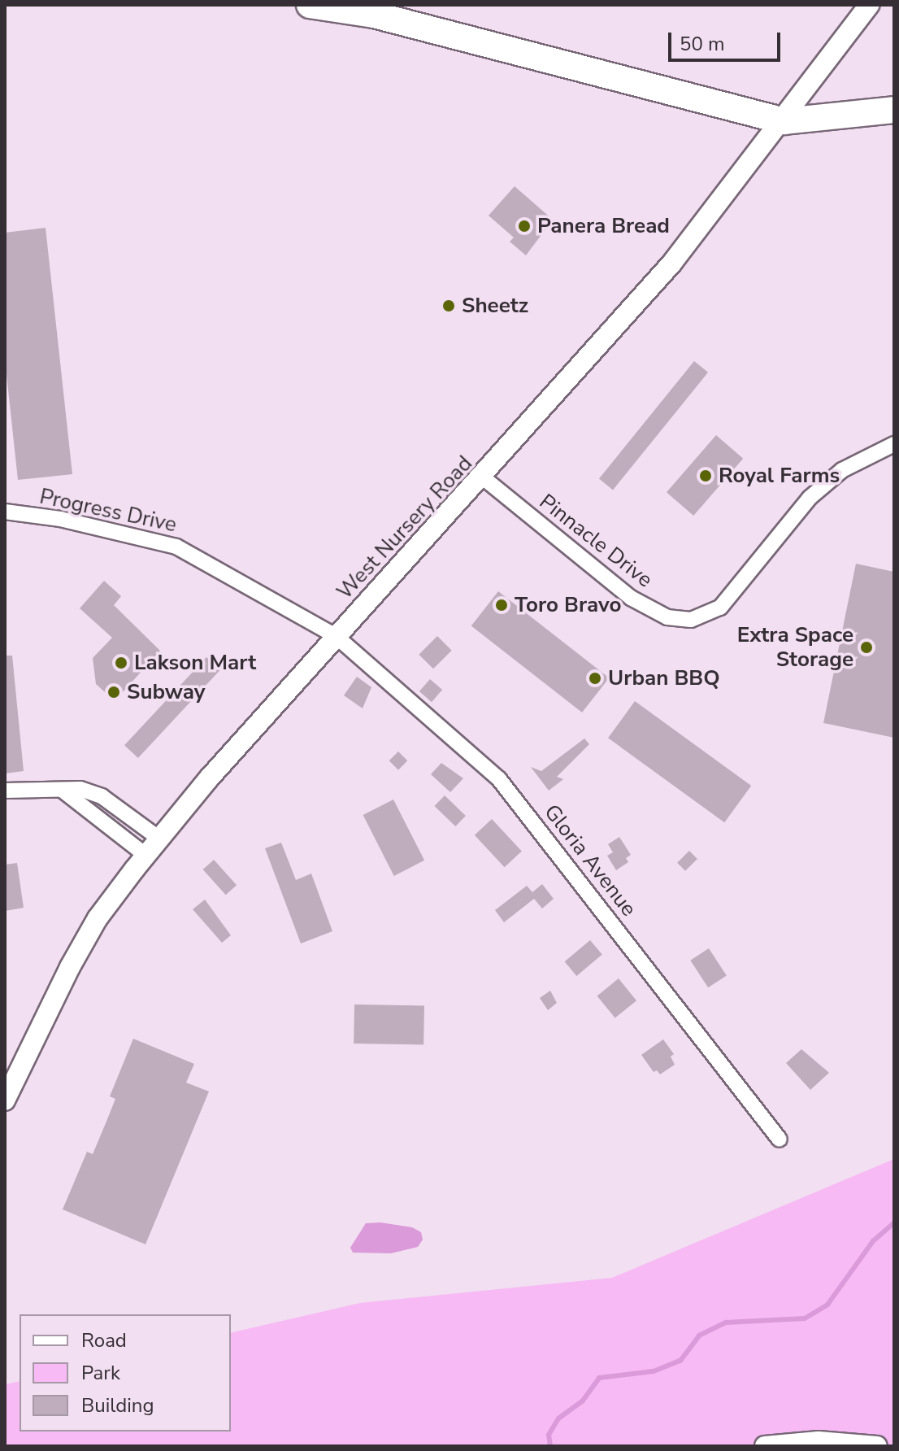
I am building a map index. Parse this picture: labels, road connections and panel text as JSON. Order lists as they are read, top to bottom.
{
  "streets": {
    "main road": ["West Nursery Road"],
    "street": ["Progress Drive", "Pinnacle Drive", "Gloria Avenue"]
  },
  "crossings": [
    ["Progress Drive", "West Nursery Road"],
    ["Progress Drive", "Gloria Avenue"],
    ["West Nursery Road", "Pinnacle Drive"],
    ["West Nursery Road", "Gloria Avenue"]
  ],
  "places": [
    "Panera Bread",
    "Sheetz",
    "Royal Farms",
    "Toro Bravo",
    "Extra Space Storage",
    "Lakson Mart",
    "Urban BBQ",
    "Subway"
  ],
  "legend": ["Road", "Park", "Building"],
  "scale_bar": "50 m"
}
